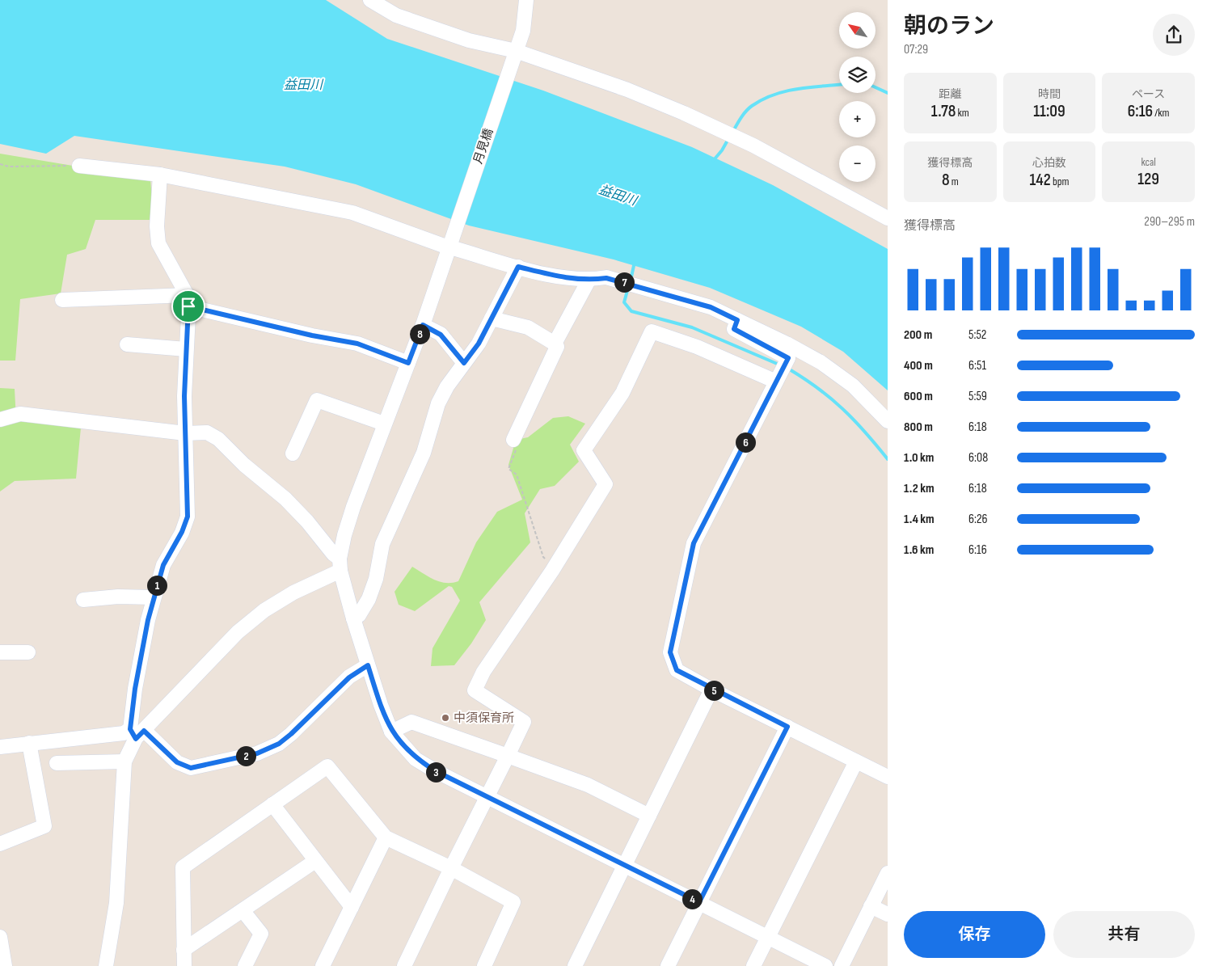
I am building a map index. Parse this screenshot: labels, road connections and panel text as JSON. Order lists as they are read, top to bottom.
{
  "streets": {
    "street": ["月見橋"]
  },
  "water": ["益田川"],
  "places": ["中須保育所"],
  "north": "top left",
  "page": {
    "heading": ["朝のラン", "07:29"],
    "map_buttons": ["+", "−"],
    "stats": [
      ["距離", "1.78 km"],
      ["時間", "11:09"],
      ["ペース", "6:16 /km"],
      ["獲得標高", "8 m"],
      ["心拍数", "142 bpm"],
      ["kcal", "129"]
    ],
    "chart": ["獲得標高", "290–295 m"],
    "pins": [
      "7",
      "8",
      "6",
      "1",
      "5",
      "2",
      "3",
      "4"
    ],
    "list": [
      {
        "name": "200 m",
        "note": "5:52"
      },
      {
        "name": "400 m",
        "note": "6:51"
      },
      {
        "name": "600 m",
        "note": "5:59"
      },
      {
        "name": "800 m",
        "note": "6:18"
      },
      {
        "name": "1.0 km",
        "note": "6:08"
      },
      {
        "name": "1.2 km",
        "note": "6:18"
      },
      {
        "name": "1.4 km",
        "note": "6:26"
      },
      {
        "name": "1.6 km",
        "note": "6:16"
      }
    ],
    "buttons": ["保存", "共有"]
  }
}
